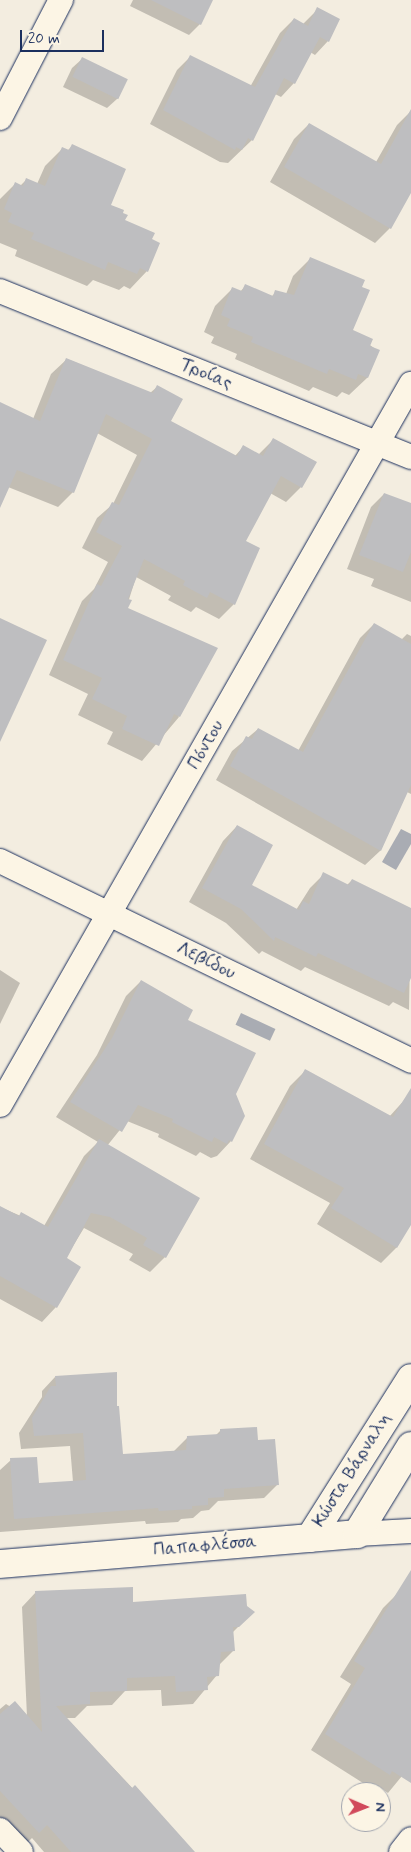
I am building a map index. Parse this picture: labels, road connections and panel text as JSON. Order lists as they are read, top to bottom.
{
  "streets": {
    "street": [
      "Τροίας",
      "Πόντου",
      "Λεβίδου",
      "Κώστα Βάρναλη",
      "Παπαφλέσσα"
    ]
  },
  "crossings": [
    ["Τροίας", "Πόντου"],
    ["Πόντου", "Λεβίδου"],
    ["Κώστα Βάρναλη", "Παπαφλέσσα"]
  ],
  "scale_bar": "20 m",
  "north": "right"
}
